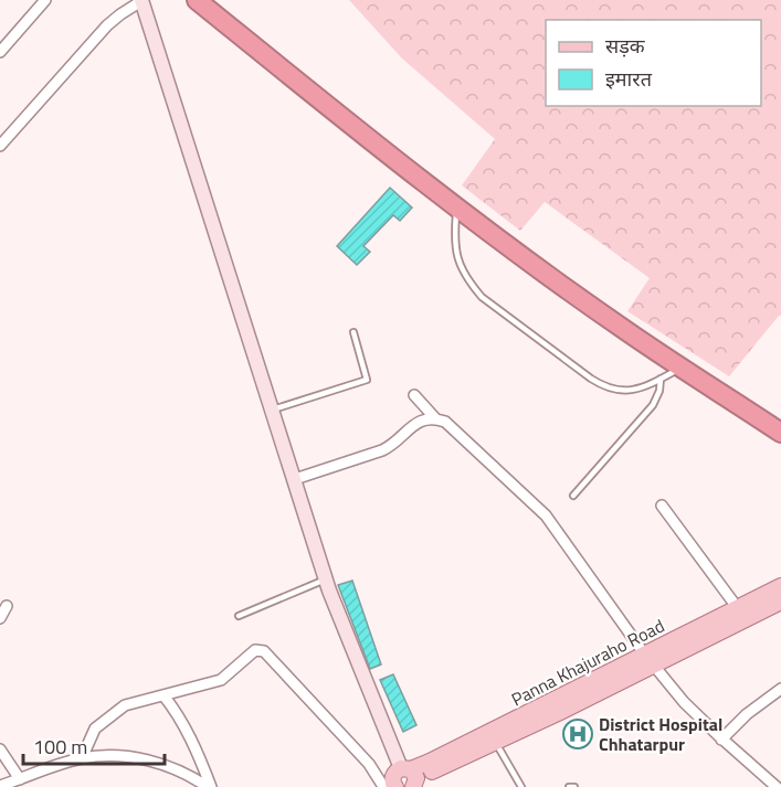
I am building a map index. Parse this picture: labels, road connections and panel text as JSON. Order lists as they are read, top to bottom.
{
  "streets": {
    "main road": ["Panna Khajuraho Road"]
  },
  "places": {
    "hospital": ["District Hospital Chhatarpur"]
  },
  "legend": ["सड़क", "इमारत"],
  "scale_bar": "100 m"
}
